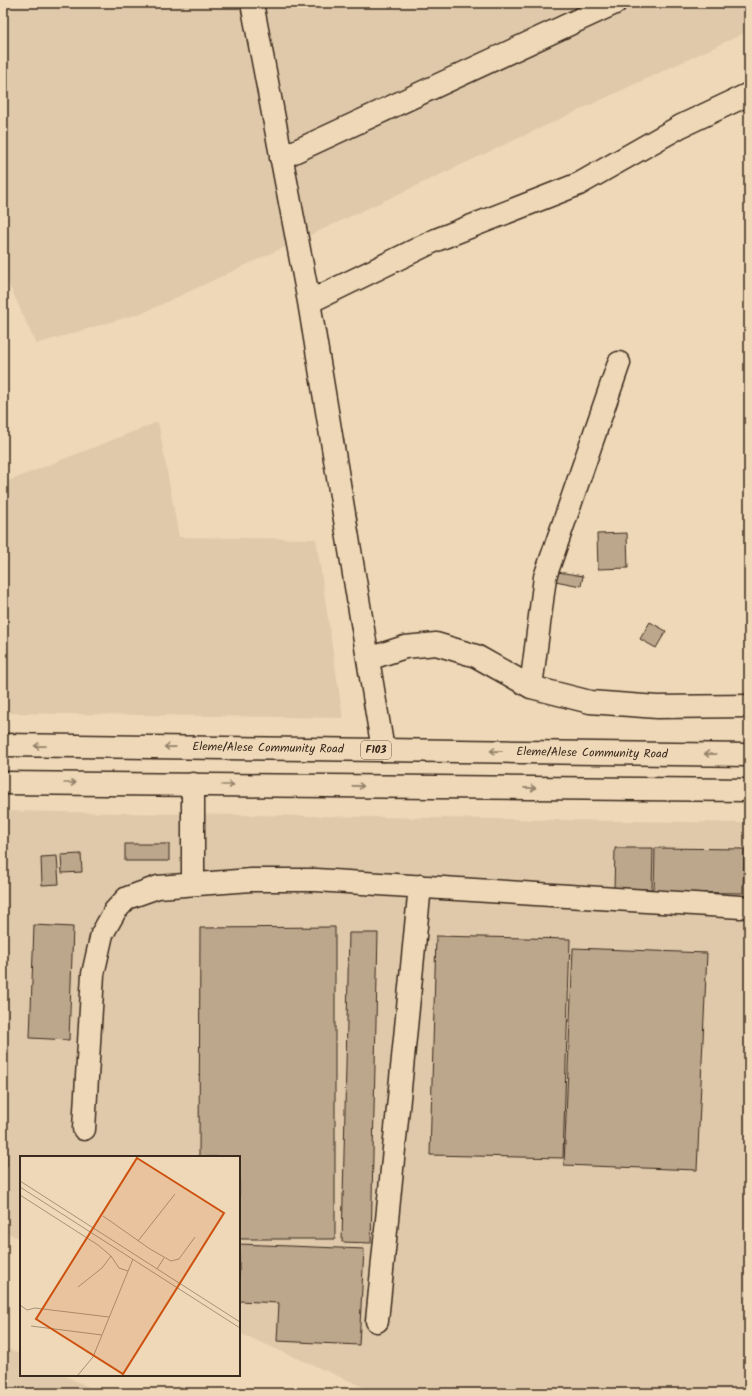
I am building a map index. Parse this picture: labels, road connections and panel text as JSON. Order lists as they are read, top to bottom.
{
  "streets": {
    "main road": ["Eleme/Alese Community Road", "F103"]
  }
}
